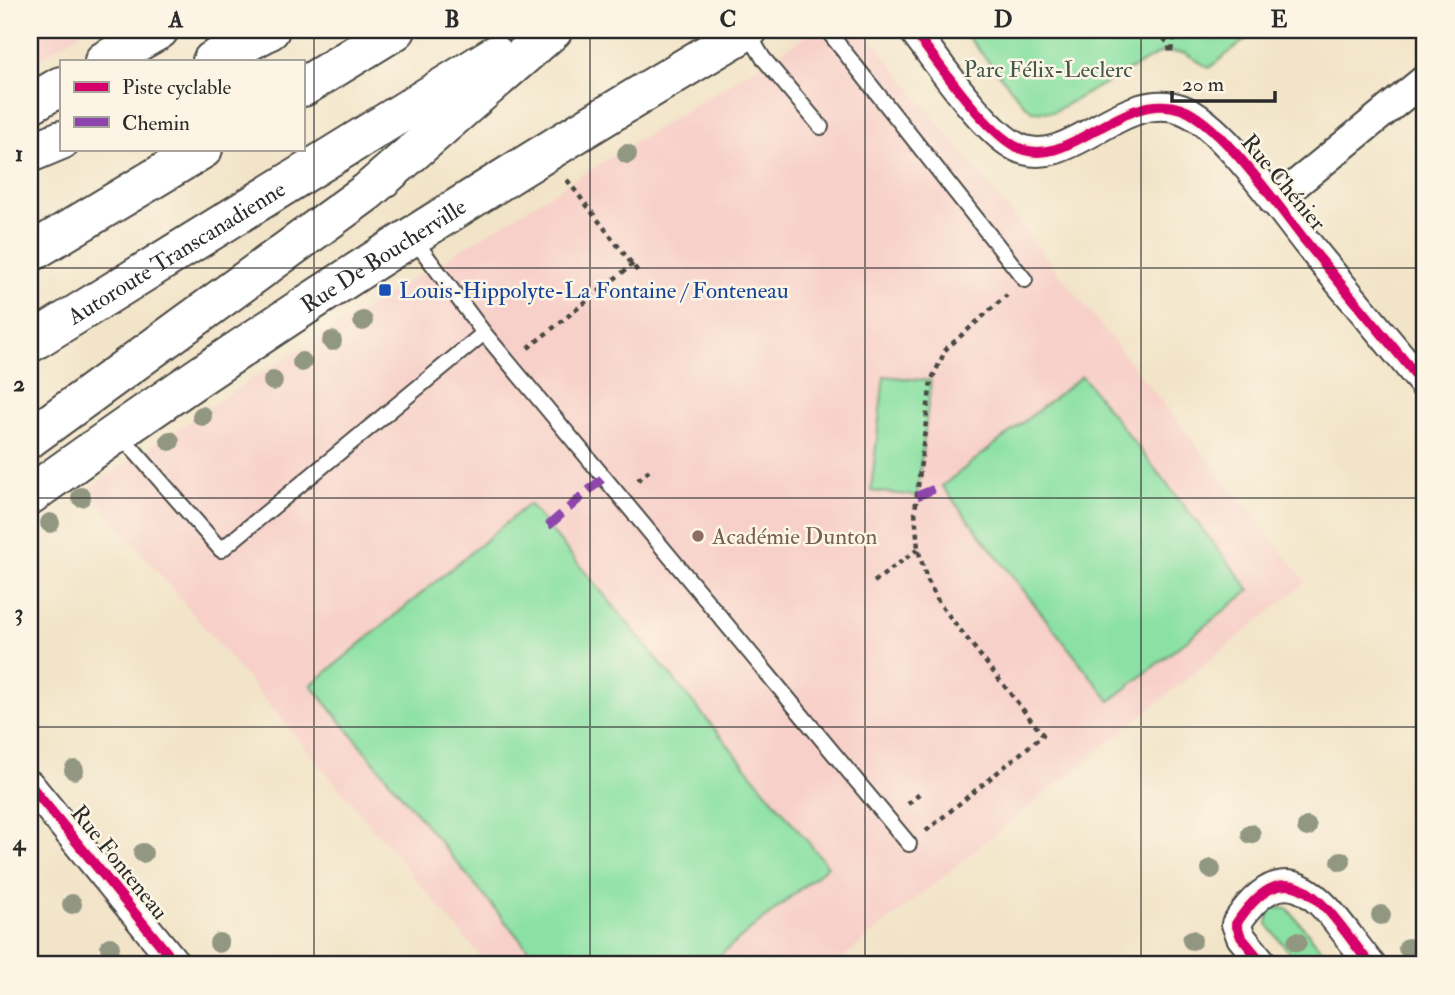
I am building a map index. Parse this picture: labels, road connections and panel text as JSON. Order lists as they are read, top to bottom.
{
  "streets": {
    "main road": ["Autoroute Transcanadienne", "Rue De Boucherville"],
    "street": ["Rue Chénier", "Rue Fonteneau"]
  },
  "parks": ["Parc Félix-Leclerc"],
  "places": {
    "transit": ["Louis-Hippolyte-La Fontaine / Fonteneau"],
    "other": ["Académie Dunton"]
  },
  "legend": ["Piste cyclable", "Chemin"],
  "scale_bar": "20 m",
  "grid": {
    "columns": [
      "A",
      "B",
      "C",
      "D",
      "E"
    ],
    "rows": [
      "1",
      "2",
      "3",
      "4"
    ]
  }
}
